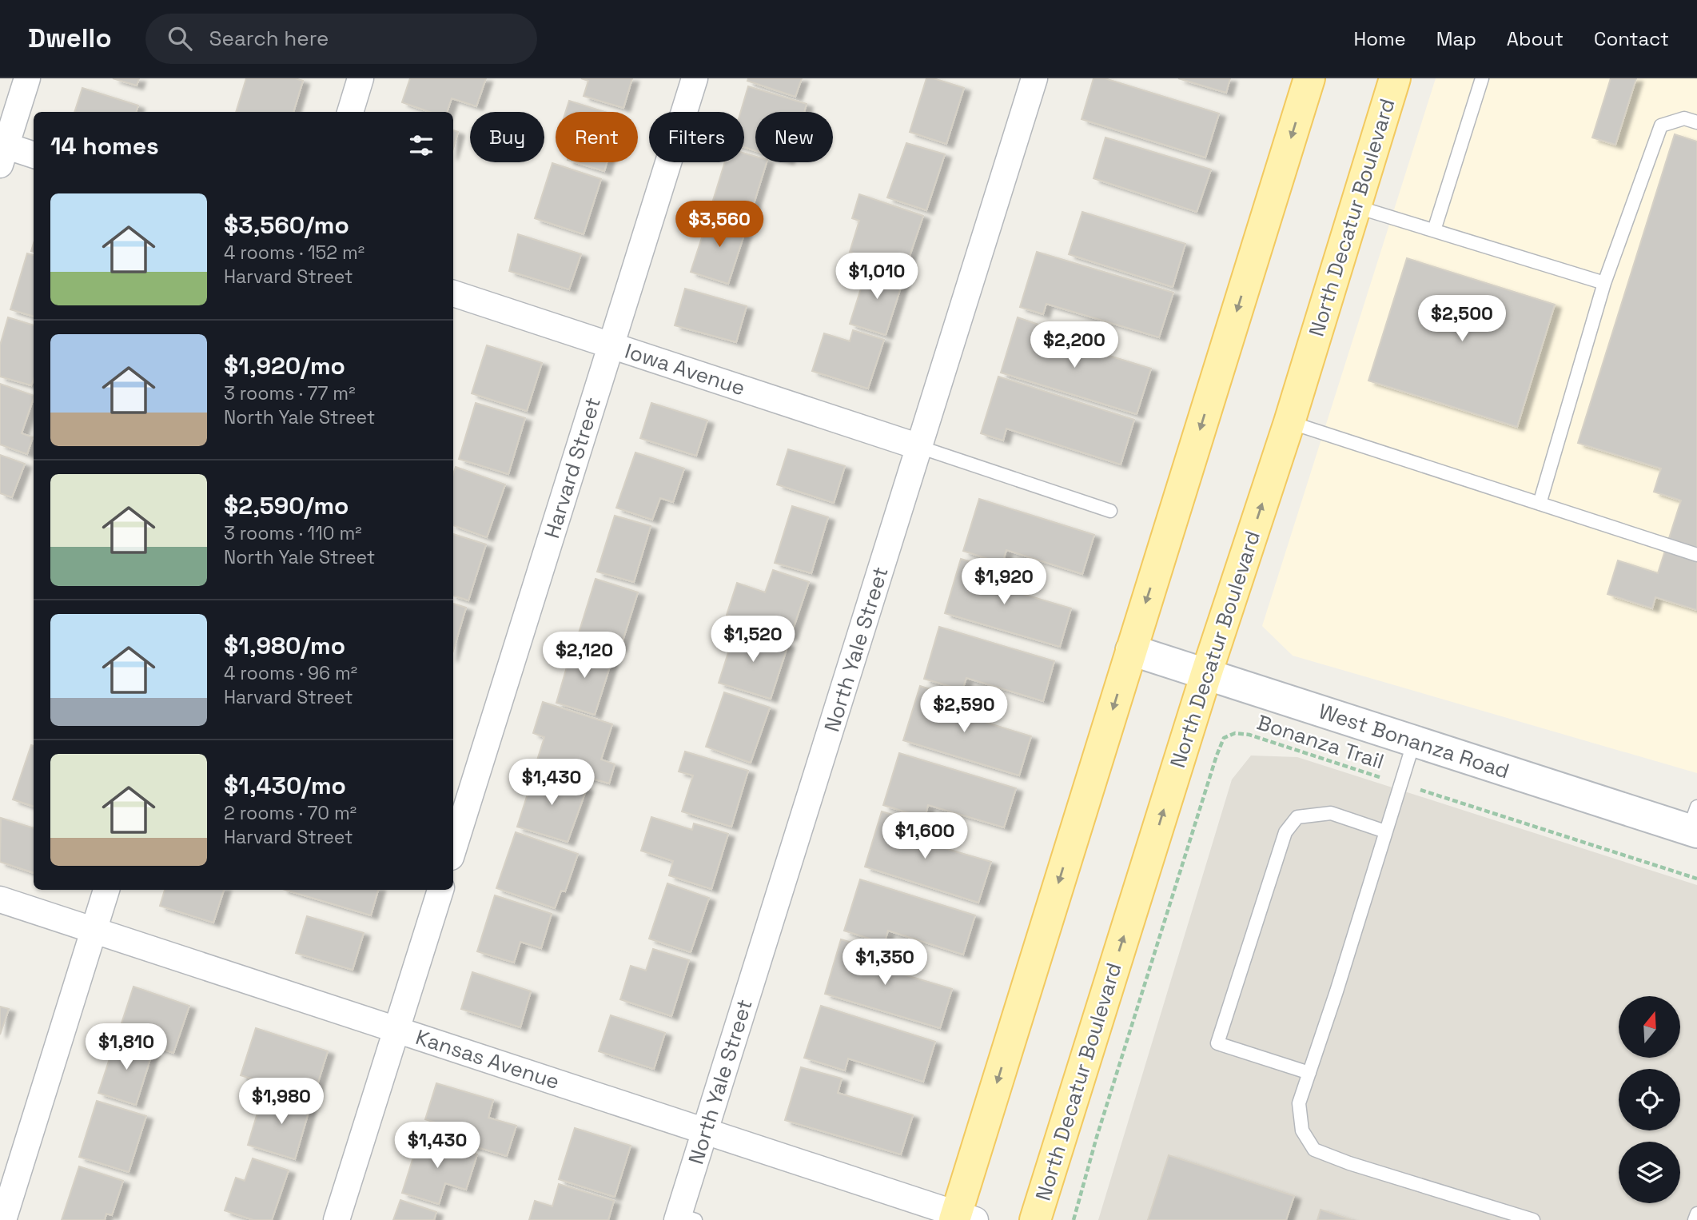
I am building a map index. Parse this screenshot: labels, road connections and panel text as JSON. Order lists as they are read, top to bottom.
{
  "streets": {
    "main road": ["North Decatur Boulevard"],
    "street": [
      "Iowa Avenue",
      "Harvard Street",
      "North Yale Street",
      "West Bonanza Road",
      "Kansas Avenue"
    ],
    "path": ["Bonanza Trail"]
  },
  "crossings": [
    ["North Decatur Boulevard", "West Bonanza Road"],
    ["Iowa Avenue", "Harvard Street"],
    ["Iowa Avenue", "North Yale Street"],
    ["North Yale Street", "Kansas Avenue"]
  ],
  "north": "top",
  "page": {
    "header": "Dwello",
    "search": "Search here",
    "nav": [
      "Home",
      "Map",
      "About",
      "Contact"
    ],
    "chip": [
      "Buy",
      "Rent",
      "Filters",
      "New"
    ],
    "heading": "14 homes",
    "list": [
      {
        "name": "$3,560/mo",
        "note": "4 rooms · 152 m² · Harvard Street"
      },
      {
        "name": "$1,920/mo",
        "note": "3 rooms · 77 m² · North Yale Street"
      },
      {
        "name": "$2,590/mo",
        "note": "3 rooms · 110 m² · North Yale Street"
      },
      {
        "name": "$1,980/mo",
        "note": "4 rooms · 96 m² · Harvard Street"
      },
      {
        "name": "$1,430/mo",
        "note": "2 rooms · 70 m² · Harvard Street"
      }
    ],
    "price": [
      "$3,560",
      "$1,010",
      "$2,500",
      "$2,200",
      "$1,920",
      "$1,520",
      "$2,120",
      "$2,590",
      "$1,430",
      "$1,600",
      "$1,350",
      "$1,810",
      "$1,980",
      "$1,430"
    ]
  }
}
